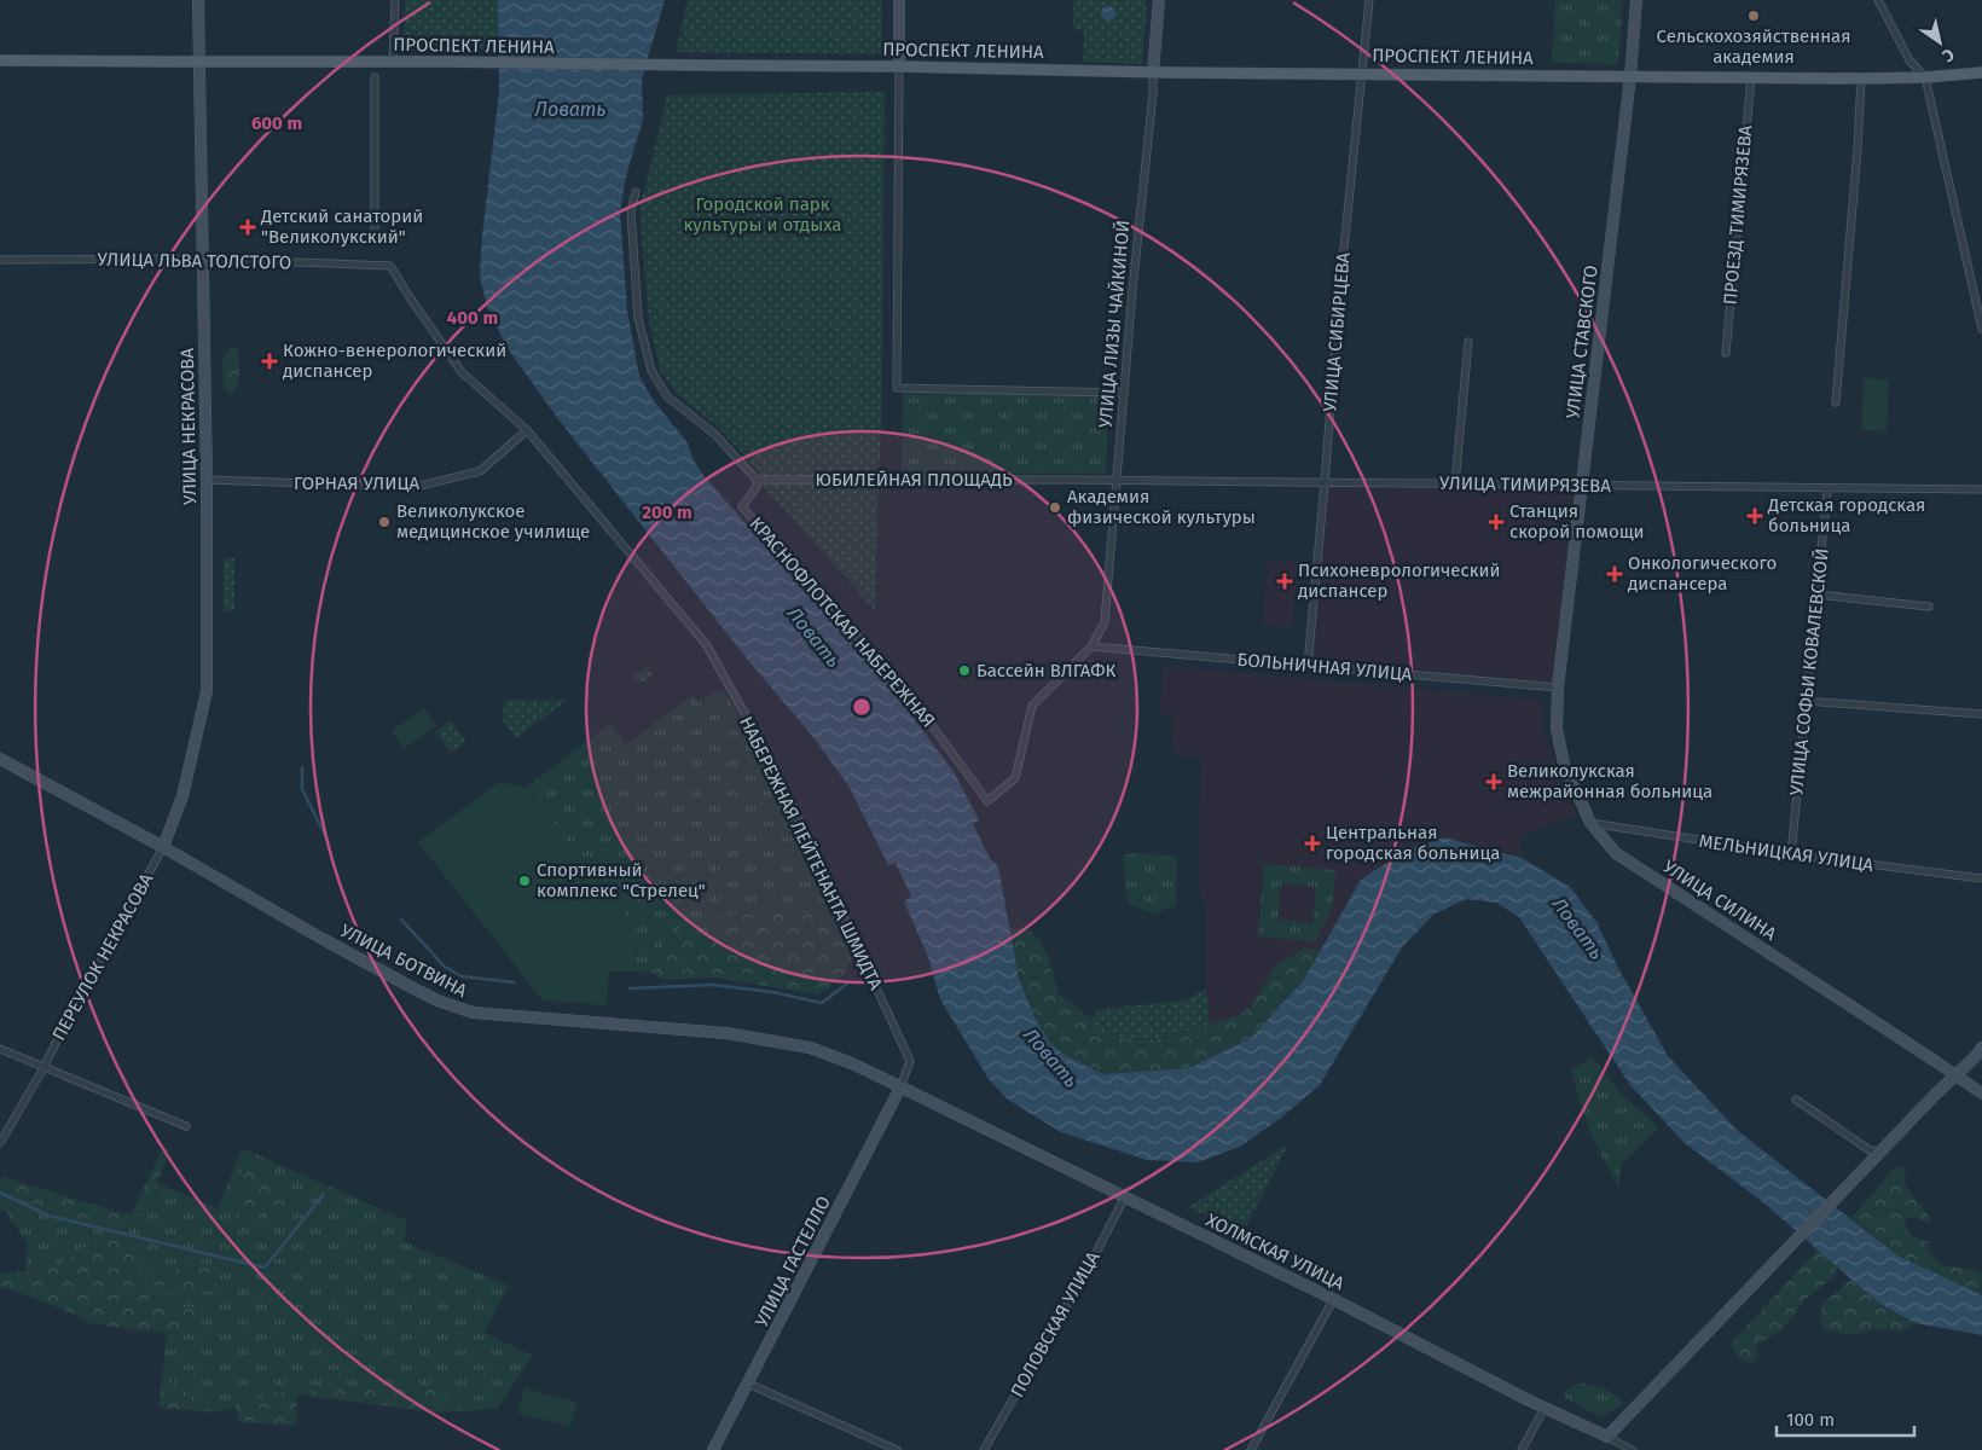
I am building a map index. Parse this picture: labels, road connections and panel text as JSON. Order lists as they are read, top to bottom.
{
  "streets": {
    "main road": [
      "ПРОСПЕКТ ЛЕНИНА",
      "УЛИЦА ЛИЗЫ ЧАЙКИНОЙ",
      "УЛИЦА СТАВСКОГО",
      "УЛИЦА НЕКРАСОВА",
      "УЛИЦА СИЛИНА",
      "УЛИЦА БОТВИНА",
      "ХОЛМСКАЯ УЛИЦА",
      "УЛИЦА ГАСТЕЛЛО"
    ],
    "street": [
      "ПРОЕЗД ТИМИРЯЗЕВА",
      "УЛИЦА ЛЬВА ТОЛСТОГО",
      "УЛИЦА СИБИРЦЕВА",
      "ЮБИЛЕЙНАЯ ПЛОЩАДЬ",
      "ГОРНАЯ УЛИЦА",
      "УЛИЦА ТИМИРЯЗЕВА",
      "КРАСНОФЛОТСКАЯ НАБЕРЕЖНАЯ",
      "БОЛЬНИЧНАЯ УЛИЦА",
      "УЛИЦА СОФЬИ КОВАЛЕВСКОЙ",
      "НАБЕРЕЖНАЯ ЛЕЙТЕНАНТА ШМИДТА",
      "МЕЛЬНИЦКАЯ УЛИЦА",
      "ПЕРЕУЛОК НЕКРАСОВА",
      "ПОЛОВСКАЯ УЛИЦА"
    ]
  },
  "crossings": [
    ["ПРОСПЕКТ ЛЕНИНА", "ПРОЕЗД ТИМИРЯЗЕВА"],
    ["ПРОСПЕКТ ЛЕНИНА", "УЛИЦА ЛИЗЫ ЧАЙКИНОЙ"],
    ["ПРОСПЕКТ ЛЕНИНА", "УЛИЦА СИБИРЦЕВА"],
    ["ПРОСПЕКТ ЛЕНИНА", "УЛИЦА СТАВСКОГО"],
    ["ПРОСПЕКТ ЛЕНИНА", "УЛИЦА НЕКРАСОВА"],
    ["УЛИЦА ЛЬВА ТОЛСТОГО", "УЛИЦА НЕКРАСОВА"],
    ["УЛИЦА ЛЬВА ТОЛСТОГО", "НАБЕРЕЖНАЯ ЛЕЙТЕНАНТА ШМИДТА"],
    ["УЛИЦА ЛИЗЫ ЧАЙКИНОЙ", "УЛИЦА ТИМИРЯЗЕВА"],
    ["УЛИЦА ЛИЗЫ ЧАЙКИНОЙ", "КРАСНОФЛОТСКАЯ НАБЕРЕЖНАЯ"],
    ["УЛИЦА ЛИЗЫ ЧАЙКИНОЙ", "БОЛЬНИЧНАЯ УЛИЦА"],
    ["УЛИЦА СИБИРЦЕВА", "УЛИЦА ТИМИРЯЗЕВА"],
    ["УЛИЦА СИБИРЦЕВА", "БОЛЬНИЧНАЯ УЛИЦА"],
    ["УЛИЦА СТАВСКОГО", "УЛИЦА ТИМИРЯЗЕВА"],
    ["УЛИЦА СТАВСКОГО", "БОЛЬНИЧНАЯ УЛИЦА"],
    ["УЛИЦА СТАВСКОГО", "УЛИЦА СИЛИНА"],
    ["УЛИЦА НЕКРАСОВА", "ГОРНАЯ УЛИЦА"],
    ["УЛИЦА НЕКРАСОВА", "ПЕРЕУЛОК НЕКРАСОВА"],
    ["УЛИЦА НЕКРАСОВА", "УЛИЦА БОТВИНА"],
    ["ЮБИЛЕЙНАЯ ПЛОЩАДЬ", "УЛИЦА ТИМИРЯЗЕВА"],
    ["ЮБИЛЕЙНАЯ ПЛОЩАДЬ", "КРАСНОФЛОТСКАЯ НАБЕРЕЖНАЯ"],
    ["ГОРНАЯ УЛИЦА", "НАБЕРЕЖНАЯ ЛЕЙТЕНАНТА ШМИДТА"],
    ["УЛИЦА ТИМИРЯЗЕВА", "УЛИЦА СОФЬИ КОВАЛЕВСКОЙ"],
    ["БОЛЬНИЧНАЯ УЛИЦА", "УЛИЦА СИЛИНА"],
    ["УЛИЦА СОФЬИ КОВАЛЕВСКОЙ", "МЕЛЬНИЦКАЯ УЛИЦА"],
    ["НАБЕРЕЖНАЯ ЛЕЙТЕНАНТА ШМИДТА", "УЛИЦА БОТВИНА"],
    ["НАБЕРЕЖНАЯ ЛЕЙТЕНАНТА ШМИДТА", "ХОЛМСКАЯ УЛИЦА"],
    ["НАБЕРЕЖНАЯ ЛЕЙТЕНАНТА ШМИДТА", "УЛИЦА ГАСТЕЛЛО"],
    ["МЕЛЬНИЦКАЯ УЛИЦА", "УЛИЦА СИЛИНА"],
    ["ПЕРЕУЛОК НЕКРАСОВА", "УЛИЦА БОТВИНА"],
    ["УЛИЦА БОТВИНА", "ХОЛМСКАЯ УЛИЦА"],
    ["УЛИЦА БОТВИНА", "УЛИЦА ГАСТЕЛЛО"],
    ["ХОЛМСКАЯ УЛИЦА", "УЛИЦА ГАСТЕЛЛО"],
    ["ХОЛМСКАЯ УЛИЦА", "ПОЛОВСКАЯ УЛИЦА"]
  ],
  "water": ["Ловать"],
  "parks": ["Городской парк культуры и отдыха"],
  "places": {
    "other": [
      "Сельскохозяйственная академия",
      "Aкадемия физической культуры",
      "Великолукское медицинское училище",
      "Бассейн ВЛГАФК",
      "Спортивный комплекс \"Стрелец\""
    ],
    "health": [
      "Детский санаторий \"Великолукский\"",
      "Кожно-венерологический диспансер",
      "Детская городская больница",
      "Станция скорой помощи",
      "Онкологического диспансера",
      "Психоневрологический диспансер",
      "Великолукская межрайонная больница",
      "Центральная городская больница"
    ]
  },
  "scale_bar": "100 m",
  "north": "bottom right",
  "rings": ["600 m", "400 m", "200 m"]
}
